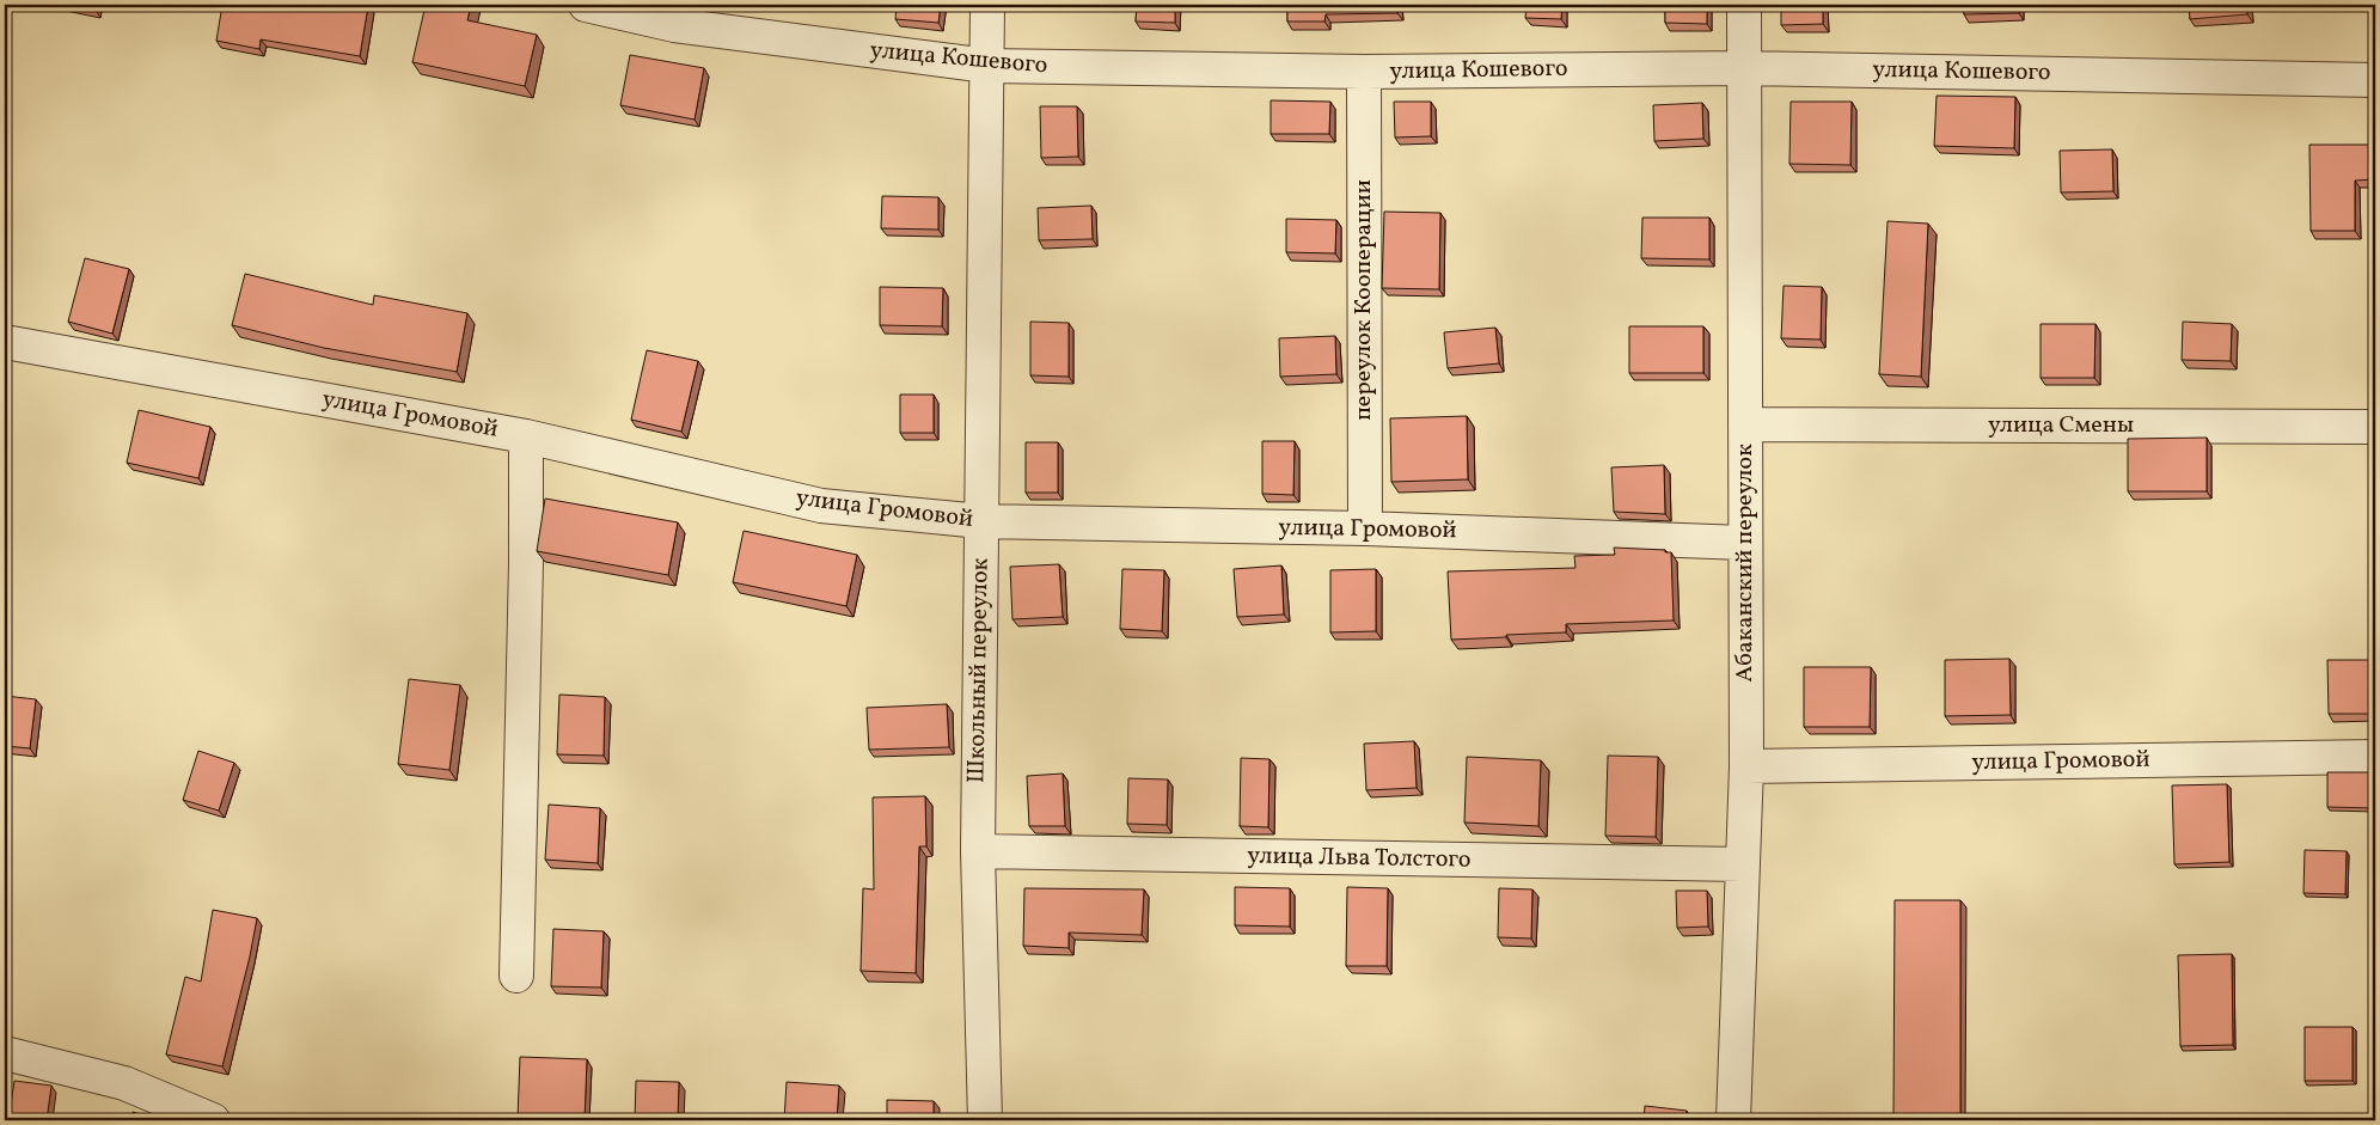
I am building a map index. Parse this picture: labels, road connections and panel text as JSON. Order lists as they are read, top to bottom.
{
  "streets": {
    "street": [
      "улица Кошевого",
      "переулок Кооперации",
      "улица Громовой",
      "улица Смены",
      "Абаканский переулок",
      "Школьный переулок",
      "улица Льва Толстого"
    ]
  },
  "crossings": [
    ["улица Кошевого", "переулок Кооперации"],
    ["улица Кошевого", "Абаканский переулок"],
    ["улица Кошевого", "Школьный переулок"],
    ["переулок Кооперации", "улица Громовой"],
    ["улица Громовой", "Абаканский переулок"],
    ["улица Громовой", "Школьный переулок"],
    ["улица Смены", "Абаканский переулок"],
    ["Абаканский переулок", "улица Льва Толстого"],
    ["Школьный переулок", "улица Льва Толстого"]
  ]
}
